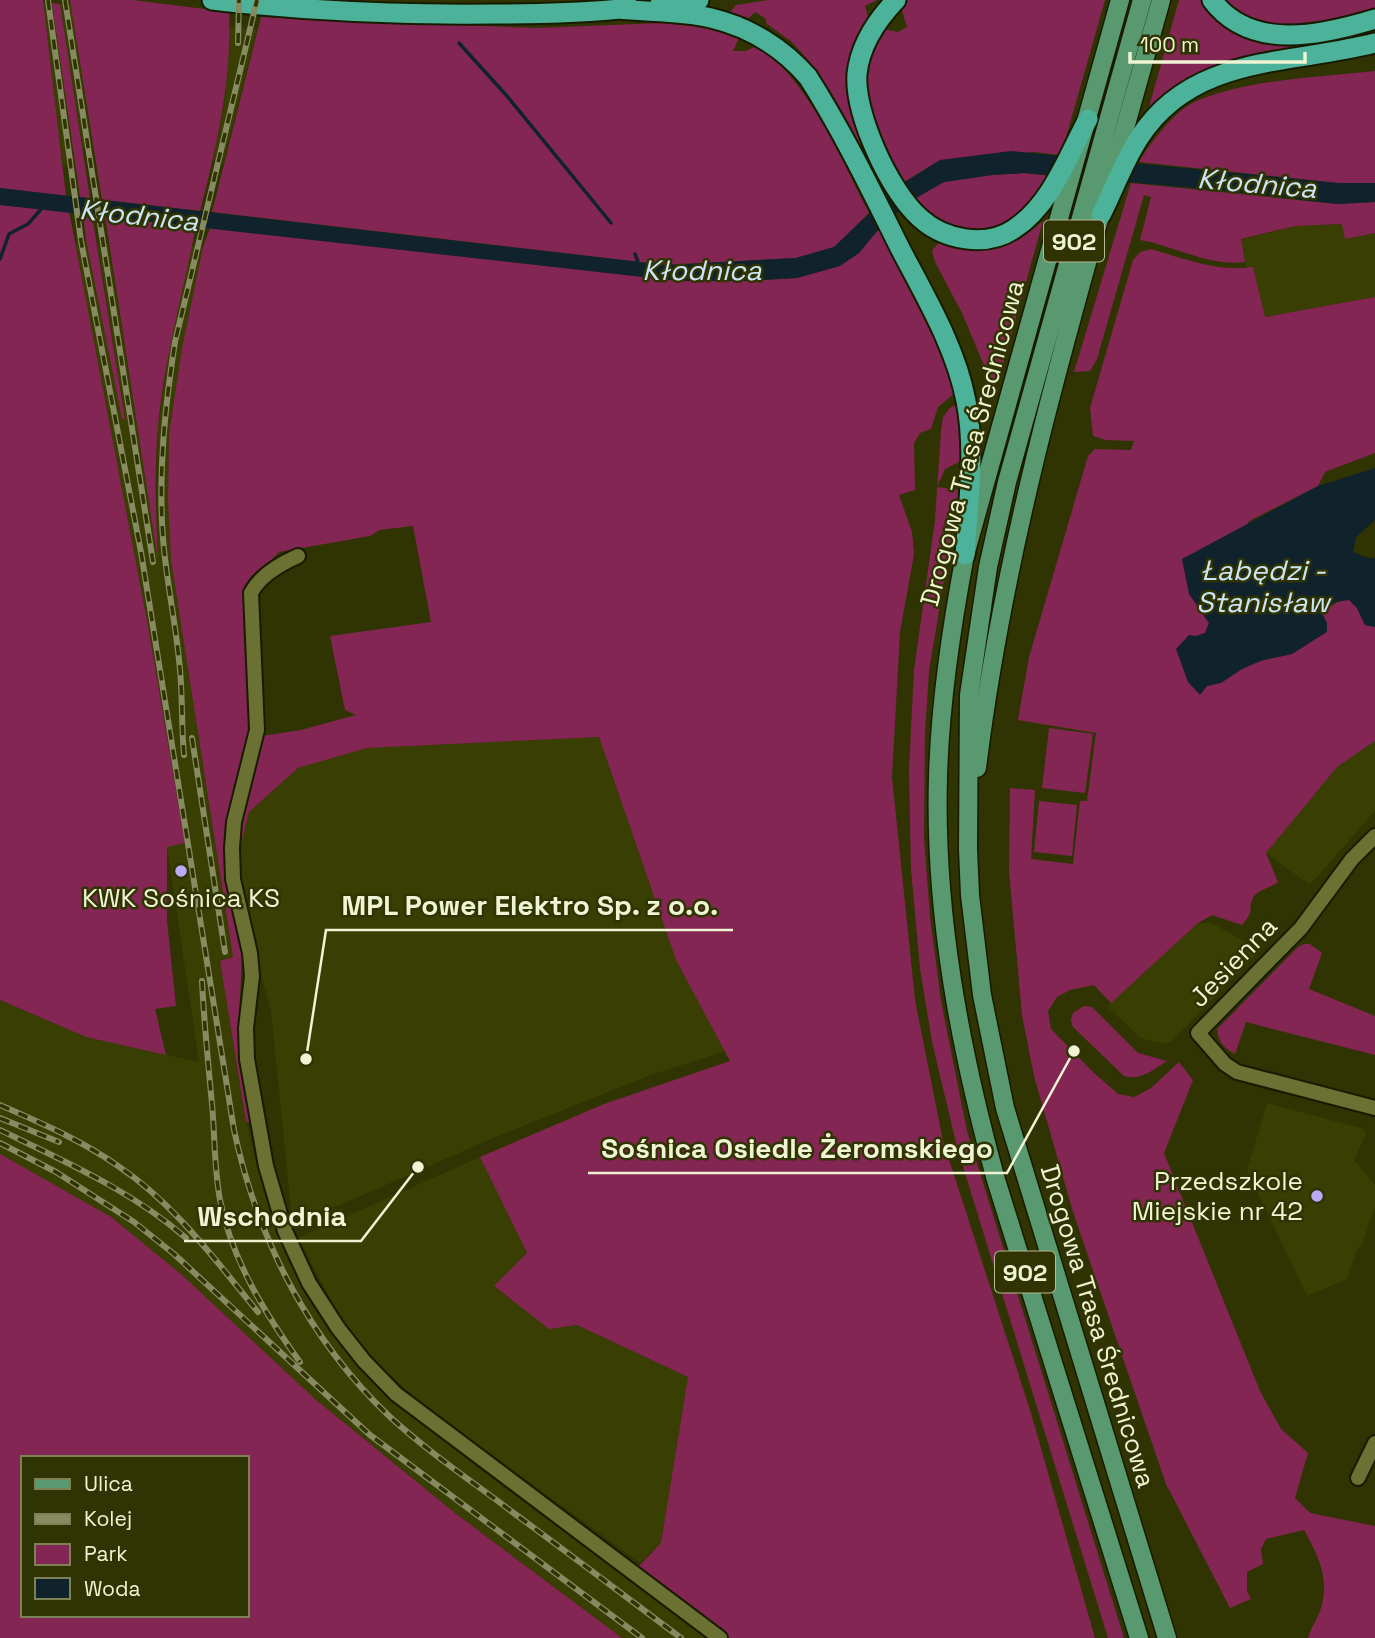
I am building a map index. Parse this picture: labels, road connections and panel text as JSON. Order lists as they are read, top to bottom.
{
  "streets": {
    "main road": ["902", "Drogowa Trasa Średnicowa"],
    "street": ["Jesienna"]
  },
  "water": ["Kłodnica", "Łabędzi - Stanisław"],
  "places": [
    "KWK Sośnica KS",
    "Sośnica Osiedle Żeromskiego",
    "MPL Power Elektro Sp. z o.o.",
    "Wschodnia",
    "Przedszkole Miejskie nr 42"
  ],
  "legend": [
    "Ulica",
    "Kolej",
    "Park",
    "Woda"
  ],
  "scale_bar": "100 m"
}
